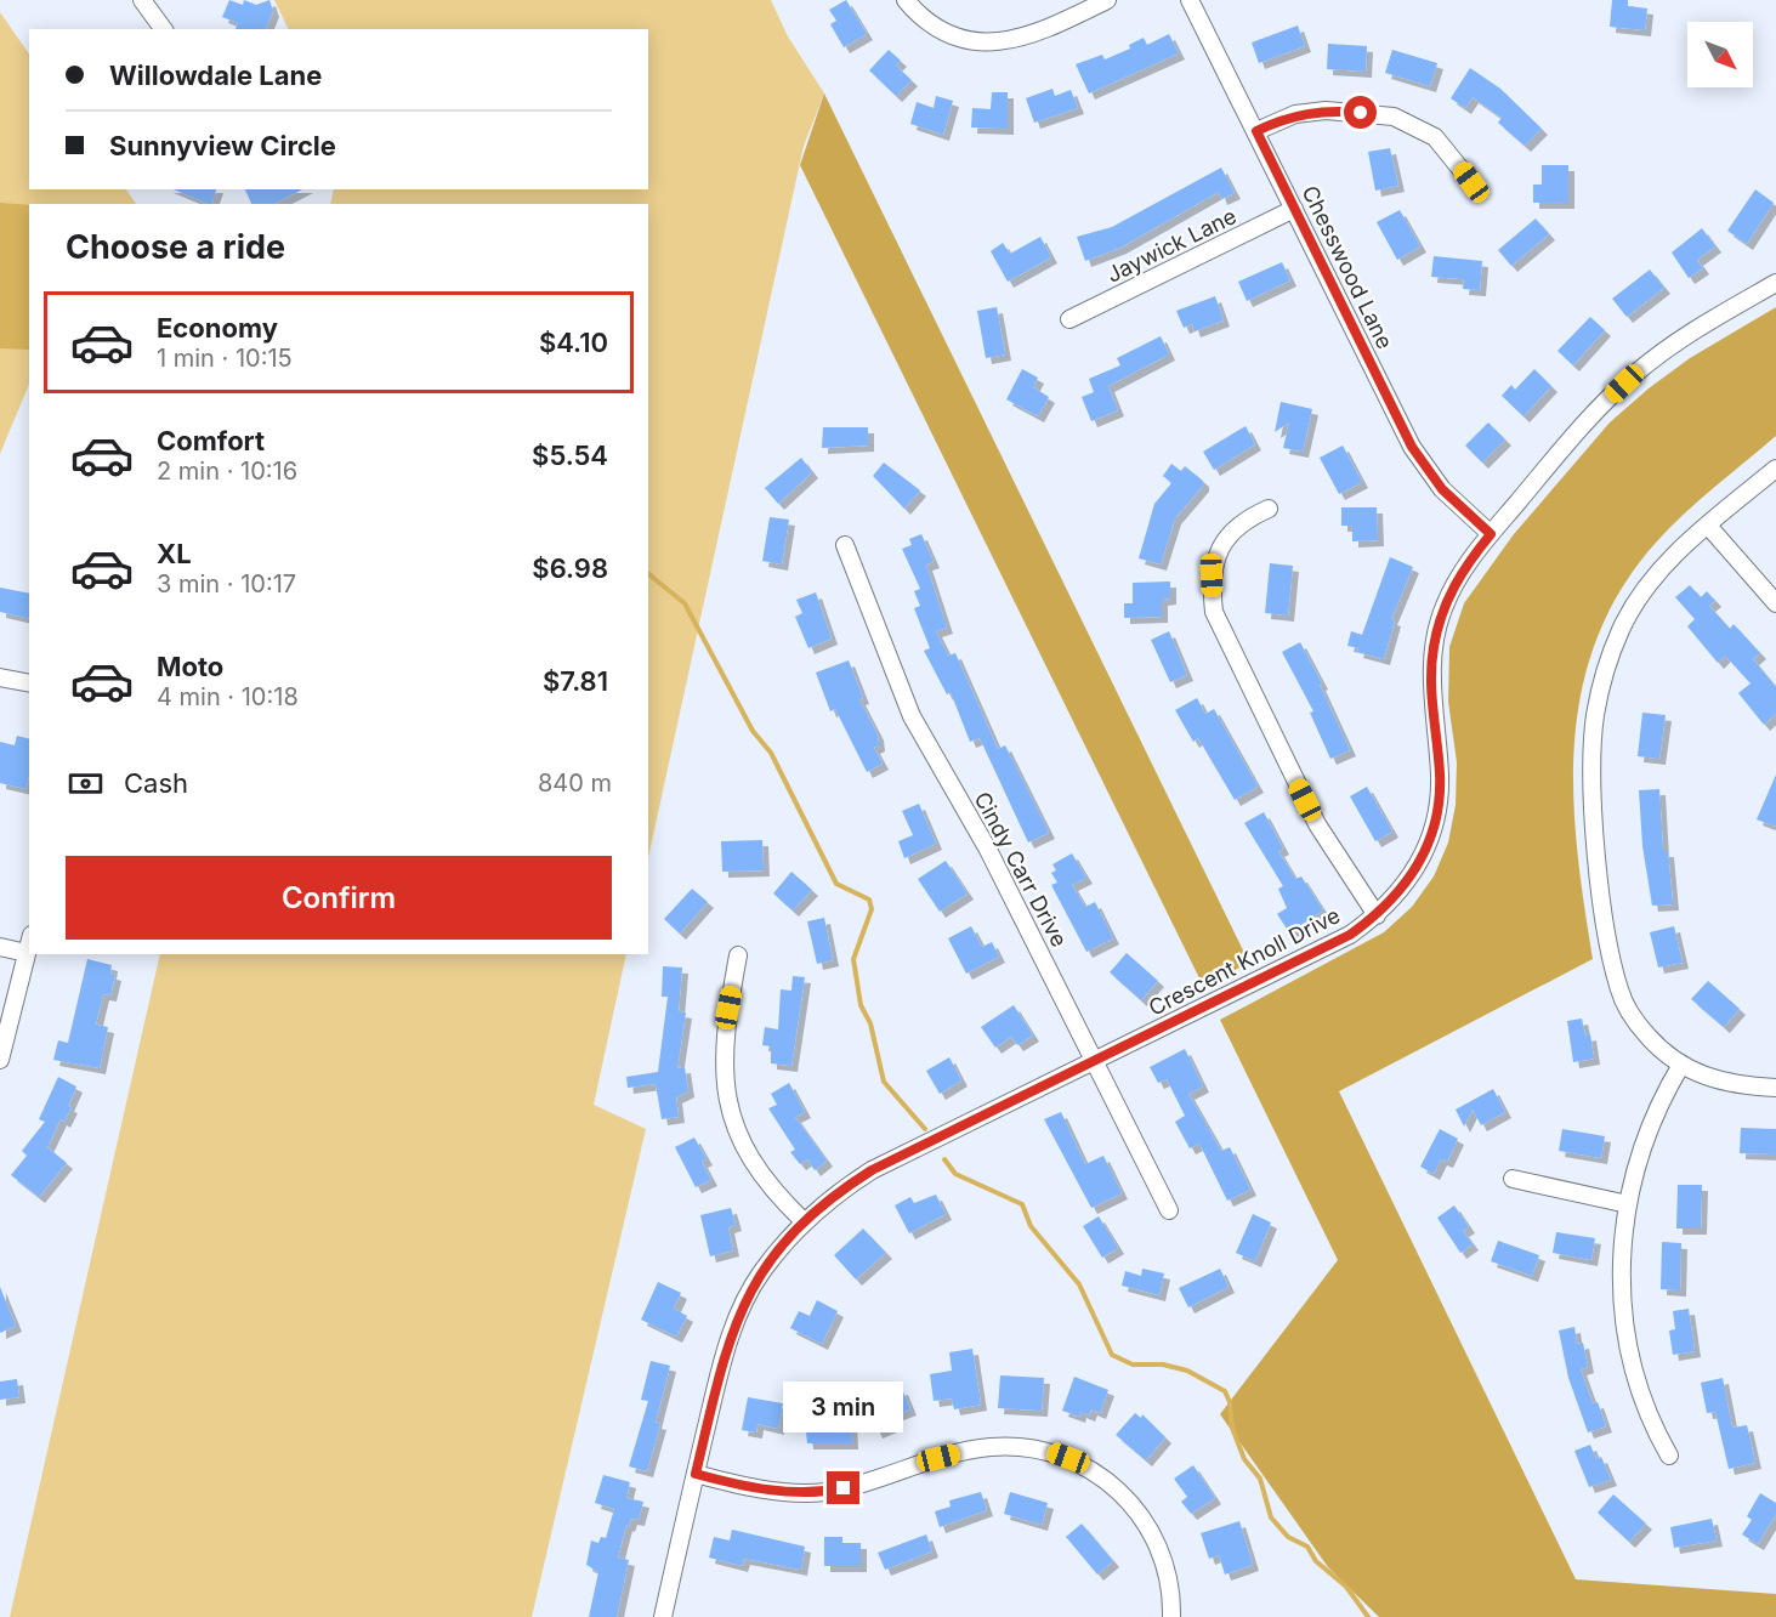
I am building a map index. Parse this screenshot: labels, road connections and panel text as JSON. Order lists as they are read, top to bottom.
{
  "streets": {
    "street": [
      "Jaywick Lane",
      "Chesswood Lane",
      "Cindy Carr Drive",
      "Crescent Knoll Drive"
    ]
  },
  "crossings": [
    ["Jaywick Lane", "Chesswood Lane"],
    ["Chesswood Lane", "Crescent Knoll Drive"],
    ["Cindy Carr Drive", "Crescent Knoll Drive"]
  ],
  "north": "bottom right",
  "page": {
    "banner": ["Willowdale Lane", "Sunnyview Circle"],
    "heading": "Choose a ride",
    "list": [
      {
        "name": "Economy",
        "note": "1 min · 10:15",
        "value": "$4.10"
      },
      {
        "name": "Comfort",
        "note": "2 min · 10:16",
        "value": "$5.54"
      },
      {
        "name": "XL",
        "note": "3 min · 10:17",
        "value": "$6.98"
      },
      {
        "name": "Moto",
        "note": "4 min · 10:18",
        "value": "$7.81"
      }
    ],
    "pay": ["Cash", "840 m"],
    "buttons": "Confirm",
    "bubble": "3 min"
  }
}
